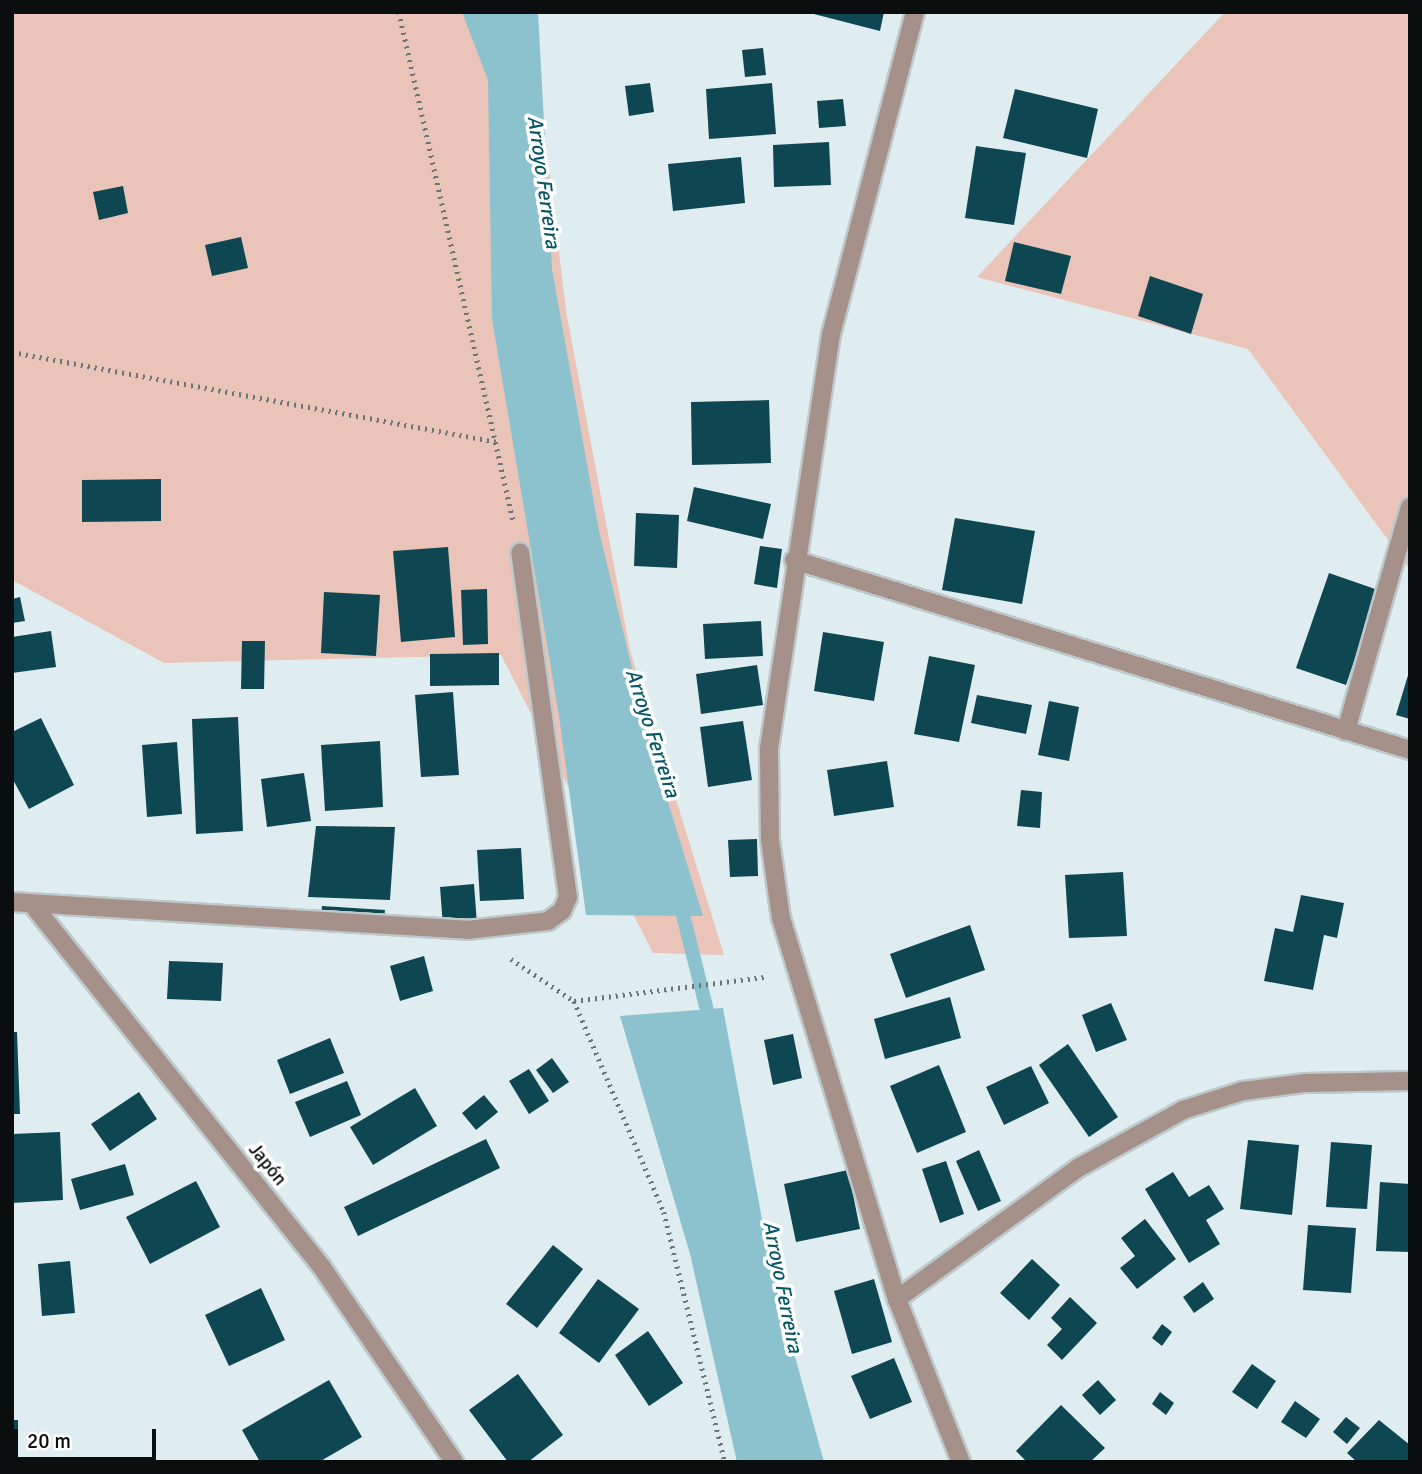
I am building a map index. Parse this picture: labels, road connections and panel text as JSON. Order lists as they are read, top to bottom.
{
  "streets": {
    "street": ["Japón"]
  },
  "water": ["Arroyo Ferreira"],
  "scale_bar": "20 m"
}
